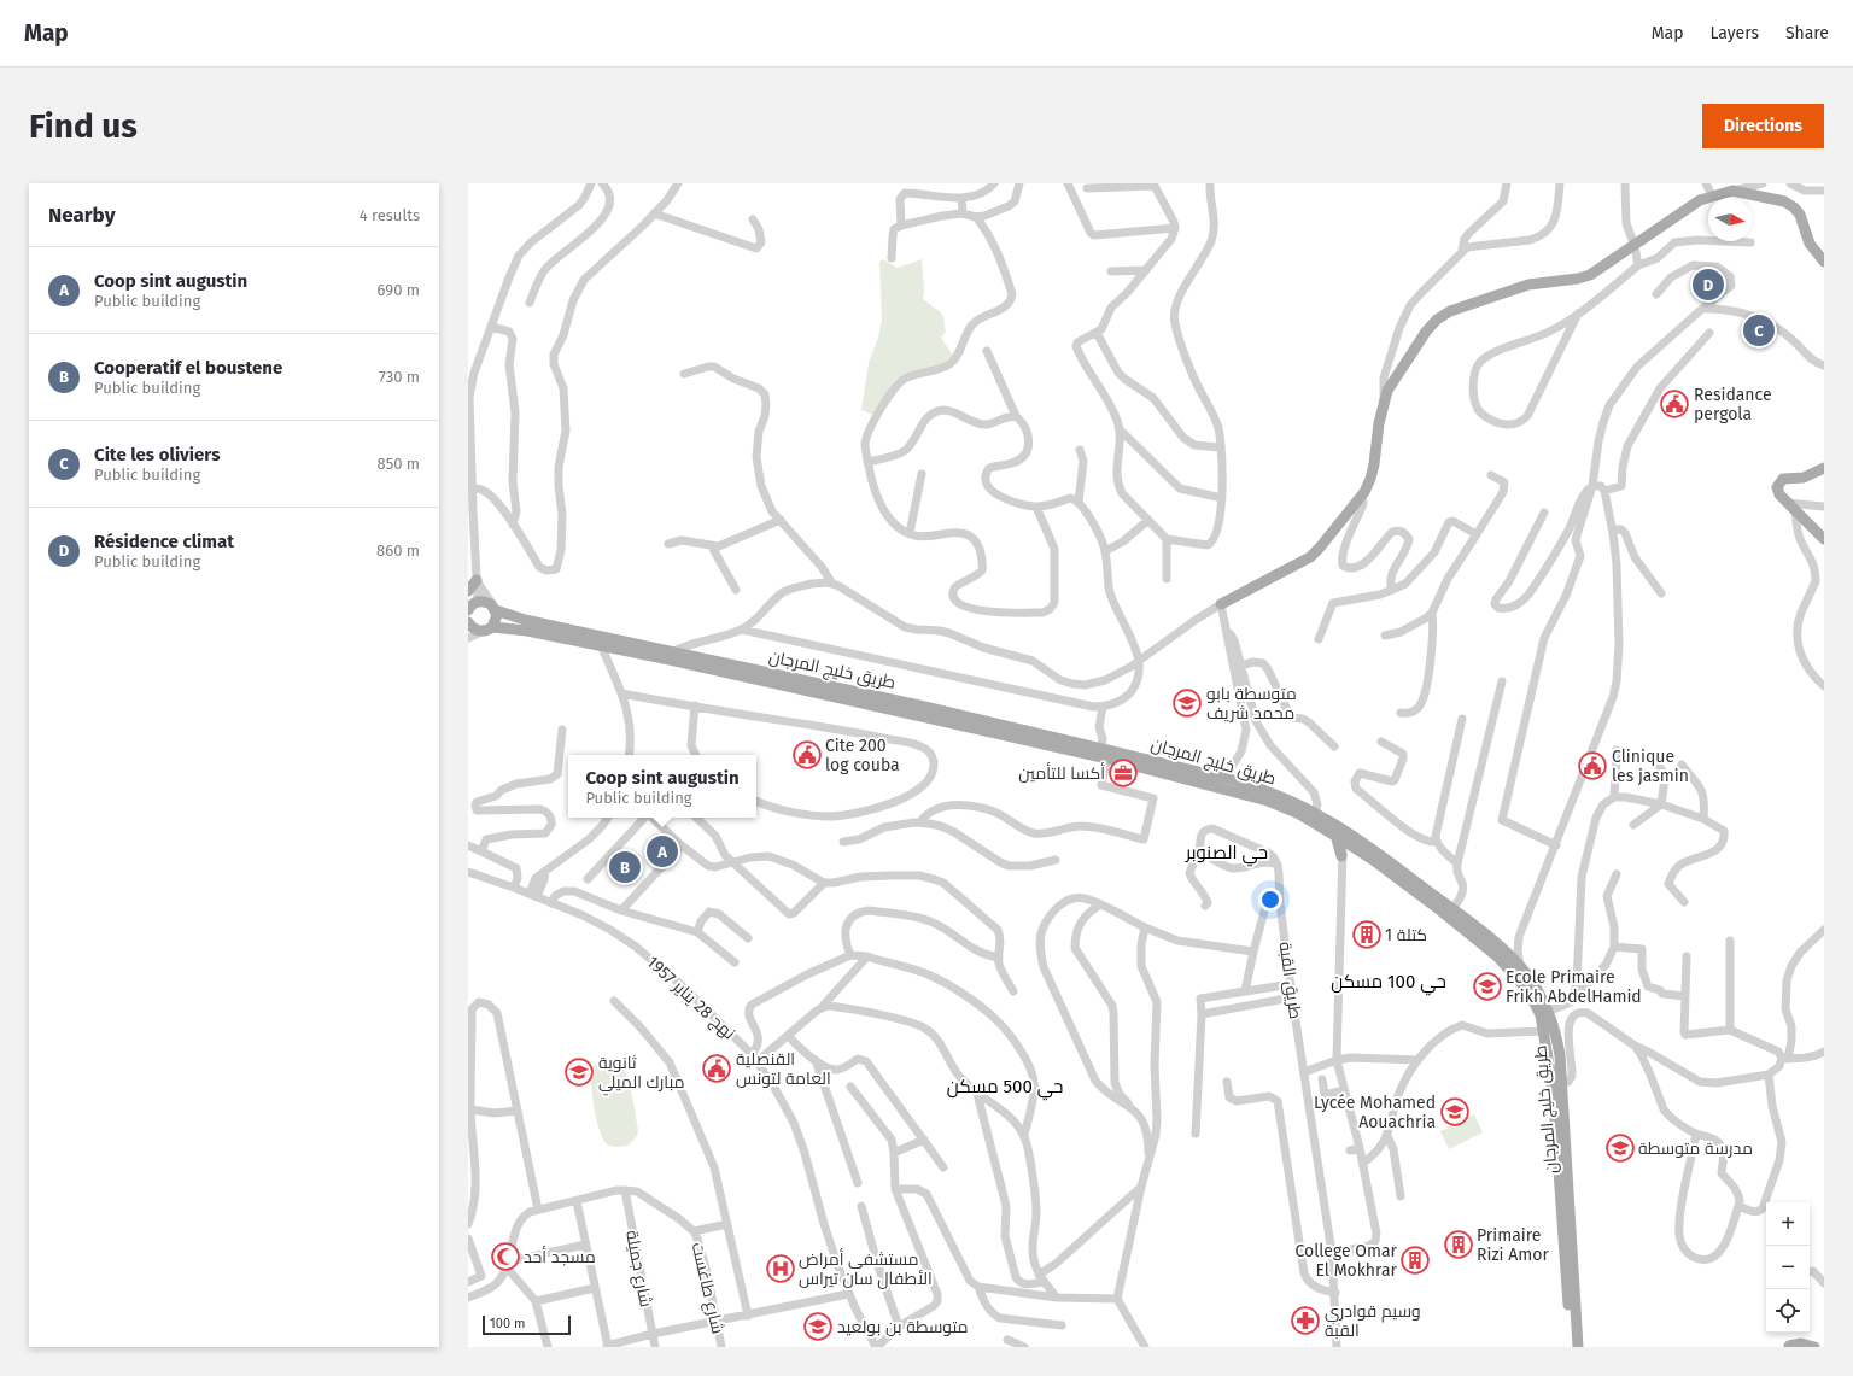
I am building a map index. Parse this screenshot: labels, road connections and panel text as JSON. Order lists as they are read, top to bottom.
{
  "streets": {
    "main road": ["طريق خليج المرجان"],
    "street": [
      "طريق القبة",
      "نهج 28 يناير 1957",
      "شارع جميلة",
      "شارع طاغست"
    ]
  },
  "crossings": [
    ["شارع جميلة", "شارع طاغست"]
  ],
  "districts": ["حي الصنوبر", "حي 100 مسكن", "حي 500 مسكن"],
  "places": {
    "public building": [
      "Residance pergola",
      "Cite 200 log couba",
      "Clinique les jasmin",
      "القنصلية العامة لتونس"
    ],
    "school or university": [
      "متوسطة بابو محمد شريف",
      "Ecole Primaire Frikh AbdelHamid",
      "ثانوية مبارك الميلي",
      "Lycée Mohamed Aouachria",
      "مدرسة متوسطة",
      "متوسطة بن بولعيد"
    ],
    "office": ["أكسا للتأمين"],
    "building": ["كتلة 1", "Primaire Rizi Amor", "College Omar El Mokhrar"],
    "mosque": ["مسجد أحد"],
    "hospital": ["مستشفى أمراض الأطفال سان تيراس"],
    "pharmacy": ["وسيم قوادري القبة"]
  },
  "scale_bar": "100 m",
  "north": "right",
  "page": {
    "header": "Map",
    "nav": ["Map", "Layers", "Share"],
    "buttons": "Directions",
    "title": "Find us",
    "heading": ["Nearby", "4 results"],
    "list": [
      {
        "mark": "A",
        "name": "Coop sint augustin",
        "note": "Public building",
        "value": "690 m"
      },
      {
        "mark": "B",
        "name": "Cooperatif el boustene",
        "note": "Public building",
        "value": "730 m"
      },
      {
        "mark": "C",
        "name": "Cite les oliviers",
        "note": "Public building",
        "value": "850 m"
      },
      {
        "mark": "D",
        "name": "Résidence climat",
        "note": "Public building",
        "value": "860 m"
      }
    ],
    "pins": [
      "D",
      "C",
      "A",
      "B"
    ],
    "popup": ["Coop sint augustin", "Public building"],
    "map_buttons": ["+", "−"],
    "scale": "100 m"
  }
}
